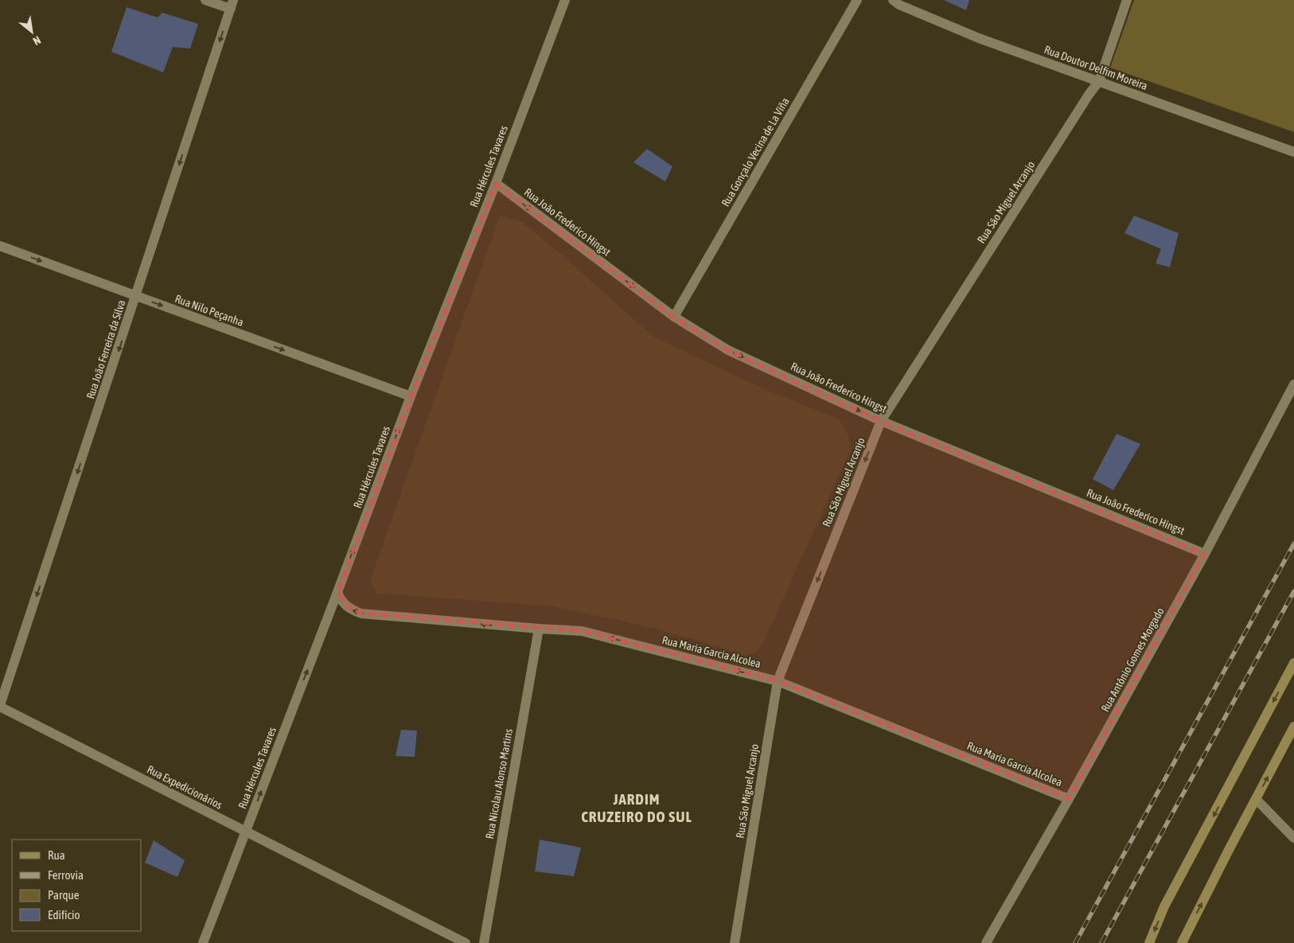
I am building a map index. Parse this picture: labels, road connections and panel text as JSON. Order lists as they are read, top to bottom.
{
  "streets": {
    "street": [
      "Rua Doutor Delfim Moreira",
      "Rua Gonçalo Vecina de La Viña",
      "Rua Hércules Tavares",
      "Rua São Miguel Arcanjo",
      "Rua João Frederico Hingst",
      "Rua Nilo Peçanha",
      "Rua João Ferreira da Silva",
      "Rua Maria Garcia Alcolea",
      "Rua Antônio Gomes Morgado",
      "Rua Nicolau Alonso Martins",
      "Rua Expedicionários"
    ]
  },
  "crossings": [
    ["Rua Doutor Delfim Moreira", "Rua São Miguel Arcanjo"],
    ["Rua Gonçalo Vecina de La Viña", "Rua João Frederico Hingst"],
    ["Rua Hércules Tavares", "Rua João Frederico Hingst"],
    ["Rua Hércules Tavares", "Rua Nilo Peçanha"],
    ["Rua Hércules Tavares", "Rua Maria Garcia Alcolea"],
    ["Rua Hércules Tavares", "Rua Expedicionários"],
    ["Rua São Miguel Arcanjo", "Rua João Frederico Hingst"],
    ["Rua São Miguel Arcanjo", "Rua Maria Garcia Alcolea"],
    ["Rua João Frederico Hingst", "Rua Antônio Gomes Morgado"],
    ["Rua Nilo Peçanha", "Rua João Ferreira da Silva"],
    ["Rua João Ferreira da Silva", "Rua Expedicionários"],
    ["Rua Maria Garcia Alcolea", "Rua Antônio Gomes Morgado"],
    ["Rua Maria Garcia Alcolea", "Rua Nicolau Alonso Martins"]
  ],
  "one_way": [
    "Rua Hércules Tavares",
    "Rua João Frederico Hingst",
    "Rua Nilo Peçanha",
    "Rua João Ferreira da Silva",
    "Rua Maria Garcia Alcolea"
  ],
  "districts": ["JARDIM CRUZEIRO DO SUL"],
  "legend": [
    "Rua",
    "Ferrovia",
    "Parque",
    "Edifício"
  ],
  "north": "bottom right"
}
